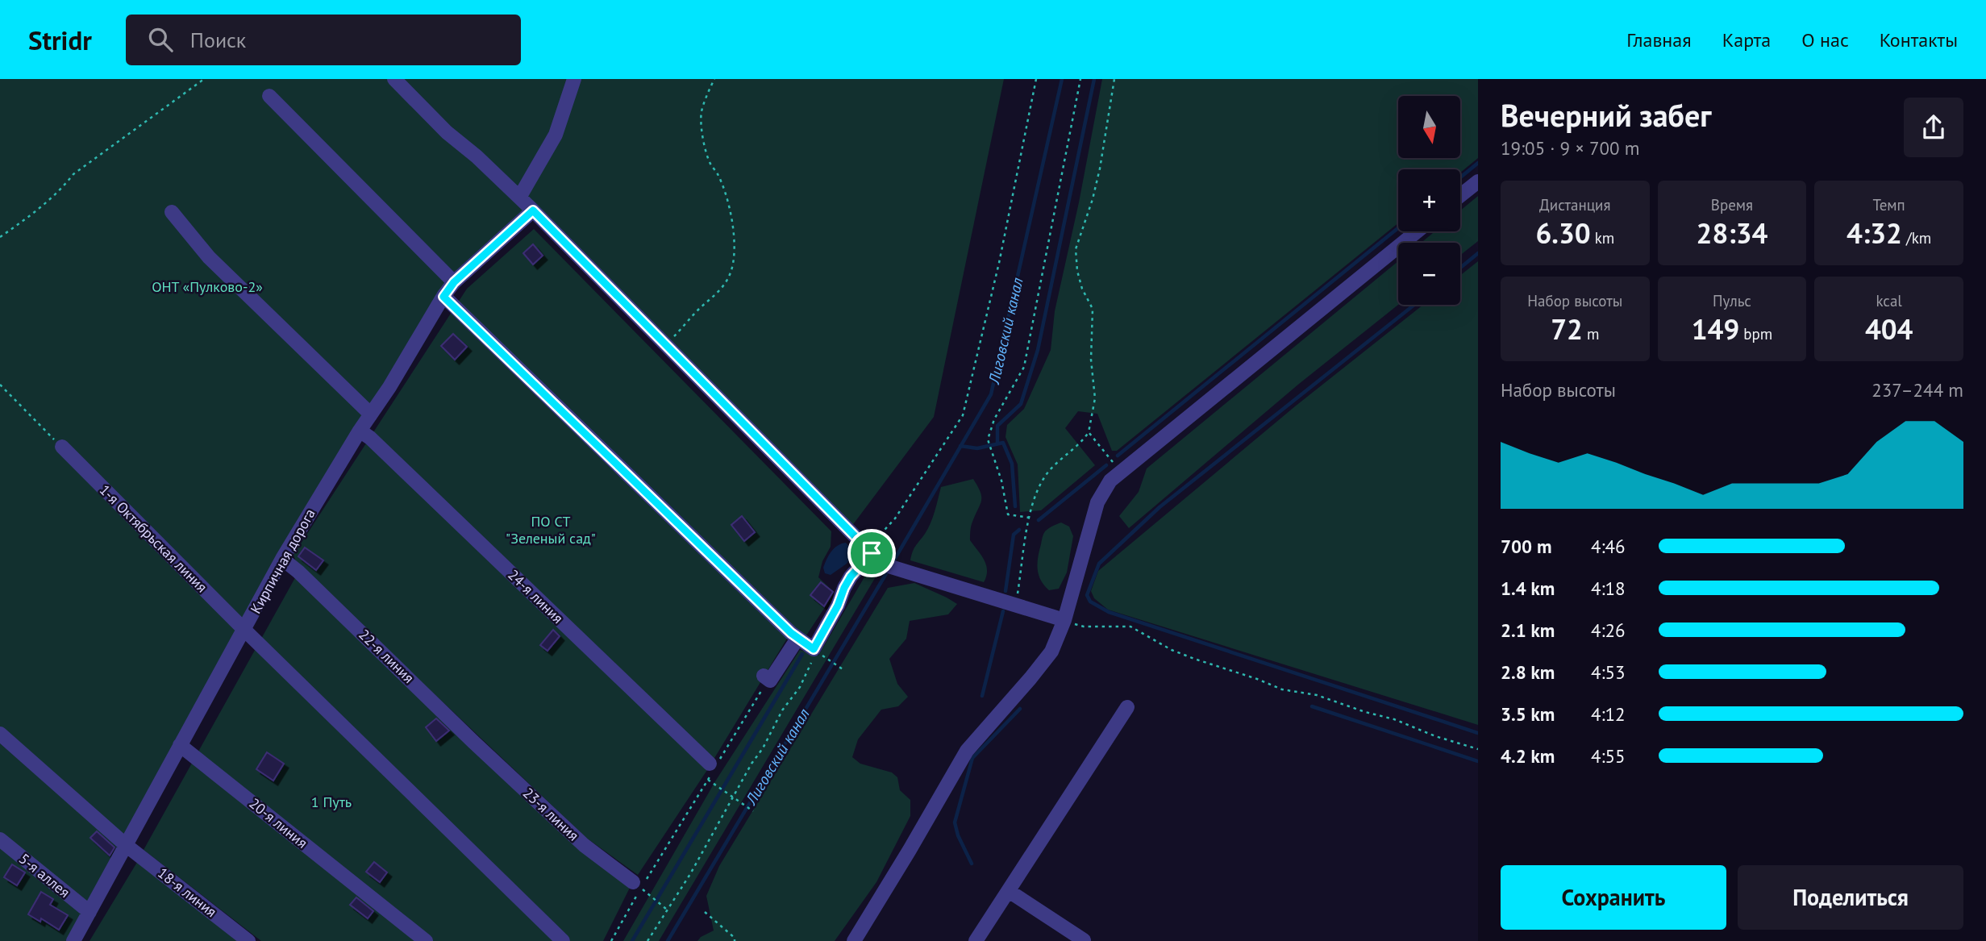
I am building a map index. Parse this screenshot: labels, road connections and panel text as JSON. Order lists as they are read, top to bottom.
{
  "streets": {
    "street": [
      "1-я Октябрьская линия",
      "Кирпичная дорога",
      "24-я линия",
      "22-я линия",
      "23-я линия",
      "20-я линия",
      "5-я аллея",
      "18-я линия"
    ]
  },
  "crossings": [
    ["1-я Октябрьская линия", "Кирпичная дорога"],
    ["Кирпичная дорога", "24-я линия"],
    ["Кирпичная дорога", "22-я линия"],
    ["Кирпичная дорога", "20-я линия"],
    ["Кирпичная дорога", "5-я аллея"],
    ["Кирпичная дорога", "18-я линия"],
    ["22-я линия", "23-я линия"]
  ],
  "water": ["Лиговский канал"],
  "parks": ["ОНТ «Пулково-2»", "ПО СТ \"Зеленый сад\"", "1 Путь"],
  "north": "bottom",
  "page": {
    "header": "Stridr",
    "search": "Поиск",
    "nav": [
      "Главная",
      "Карта",
      "О нас",
      "Контакты"
    ],
    "heading": ["Вечерний забег", "19:05 · 9 × 700 m"],
    "map_buttons": ["+", "−"],
    "stats": [
      ["Дистанция", "6.30 km"],
      ["Время", "28:34"],
      ["Темп", "4:32 /km"],
      ["Набор высоты", "72 m"],
      ["Пульс", "149 bpm"],
      ["kcal", "404"]
    ],
    "chart": ["Набор высоты", "237–244 m"],
    "list": [
      {
        "name": "700 m",
        "note": "4:46"
      },
      {
        "name": "1.4 km",
        "note": "4:18"
      },
      {
        "name": "2.1 km",
        "note": "4:26"
      },
      {
        "name": "2.8 km",
        "note": "4:53"
      },
      {
        "name": "3.5 km",
        "note": "4:12"
      },
      {
        "name": "4.2 km",
        "note": "4:55"
      }
    ],
    "buttons": ["Сохранить", "Поделиться"]
  }
}
